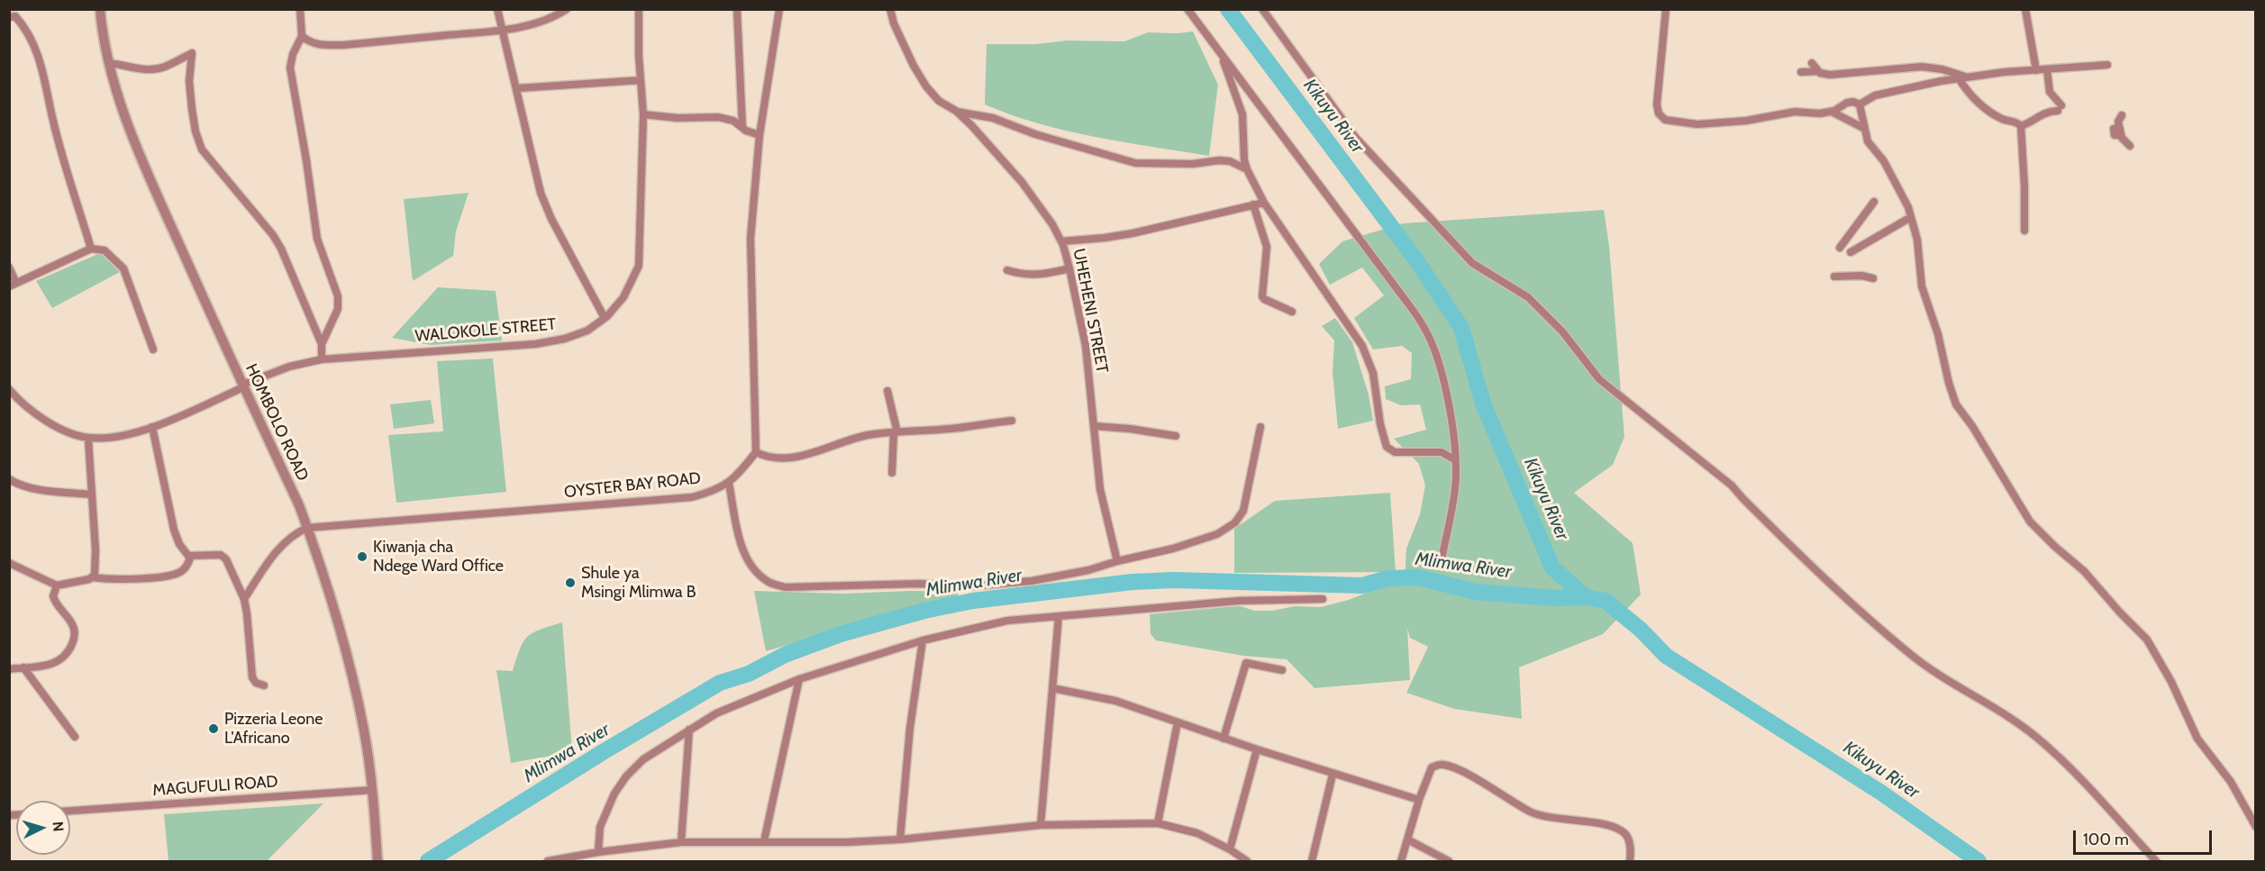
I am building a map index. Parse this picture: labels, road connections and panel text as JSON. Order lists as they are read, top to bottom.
{
  "streets": {
    "street": [
      "UHEHENI STREET",
      "WALOKOLE STREET",
      "HOMBOLO ROAD",
      "OYSTER BAY ROAD",
      "MAGUFULI ROAD"
    ]
  },
  "crossings": [
    ["WALOKOLE STREET", "HOMBOLO ROAD"],
    ["HOMBOLO ROAD", "OYSTER BAY ROAD"],
    ["HOMBOLO ROAD", "MAGUFULI ROAD"]
  ],
  "water": ["Kikuyu River", "Mlimwa River"],
  "places": ["Kiwanja cha Ndege Ward Office", "Shule ya Msingi Mlimwa B", "Pizzeria Leone L'Africano"],
  "scale_bar": "100 m",
  "north": "right"
}
